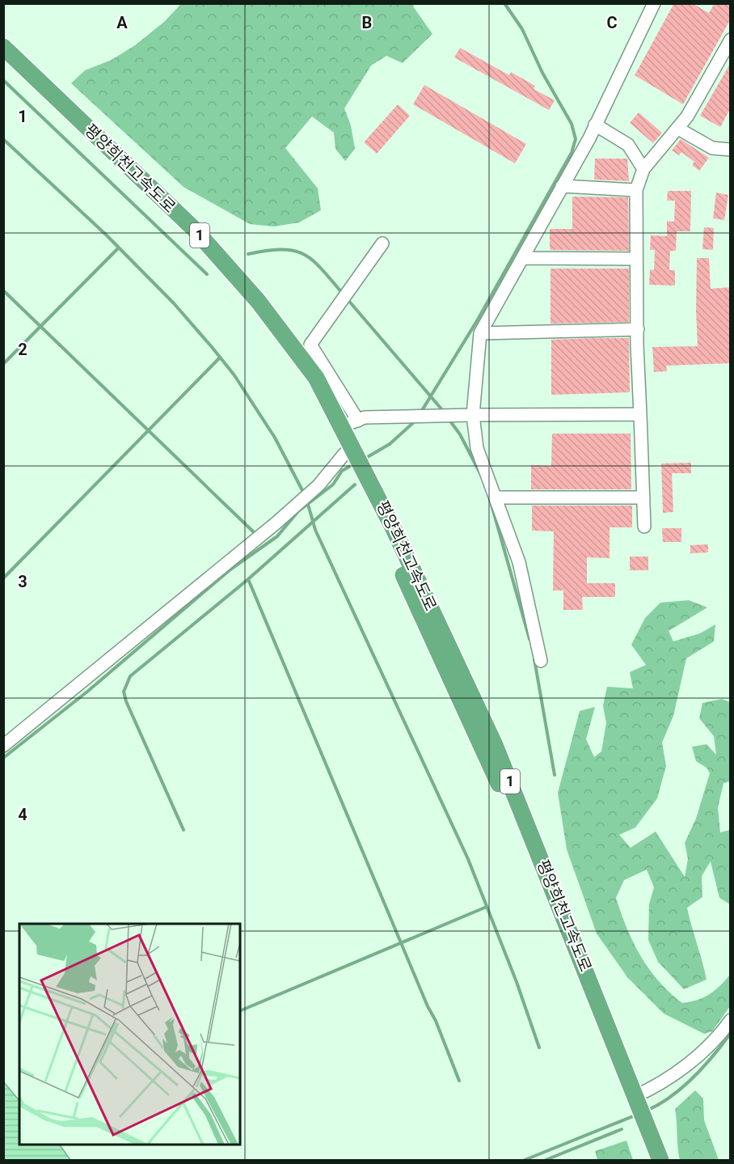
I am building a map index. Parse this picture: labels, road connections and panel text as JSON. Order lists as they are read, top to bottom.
{
  "streets": {
    "highway": ["평양희천고속도로", "1"]
  },
  "grid": {
    "columns": ["A", "B", "C"],
    "rows": [
      "1",
      "2",
      "3",
      "4"
    ]
  }
}
